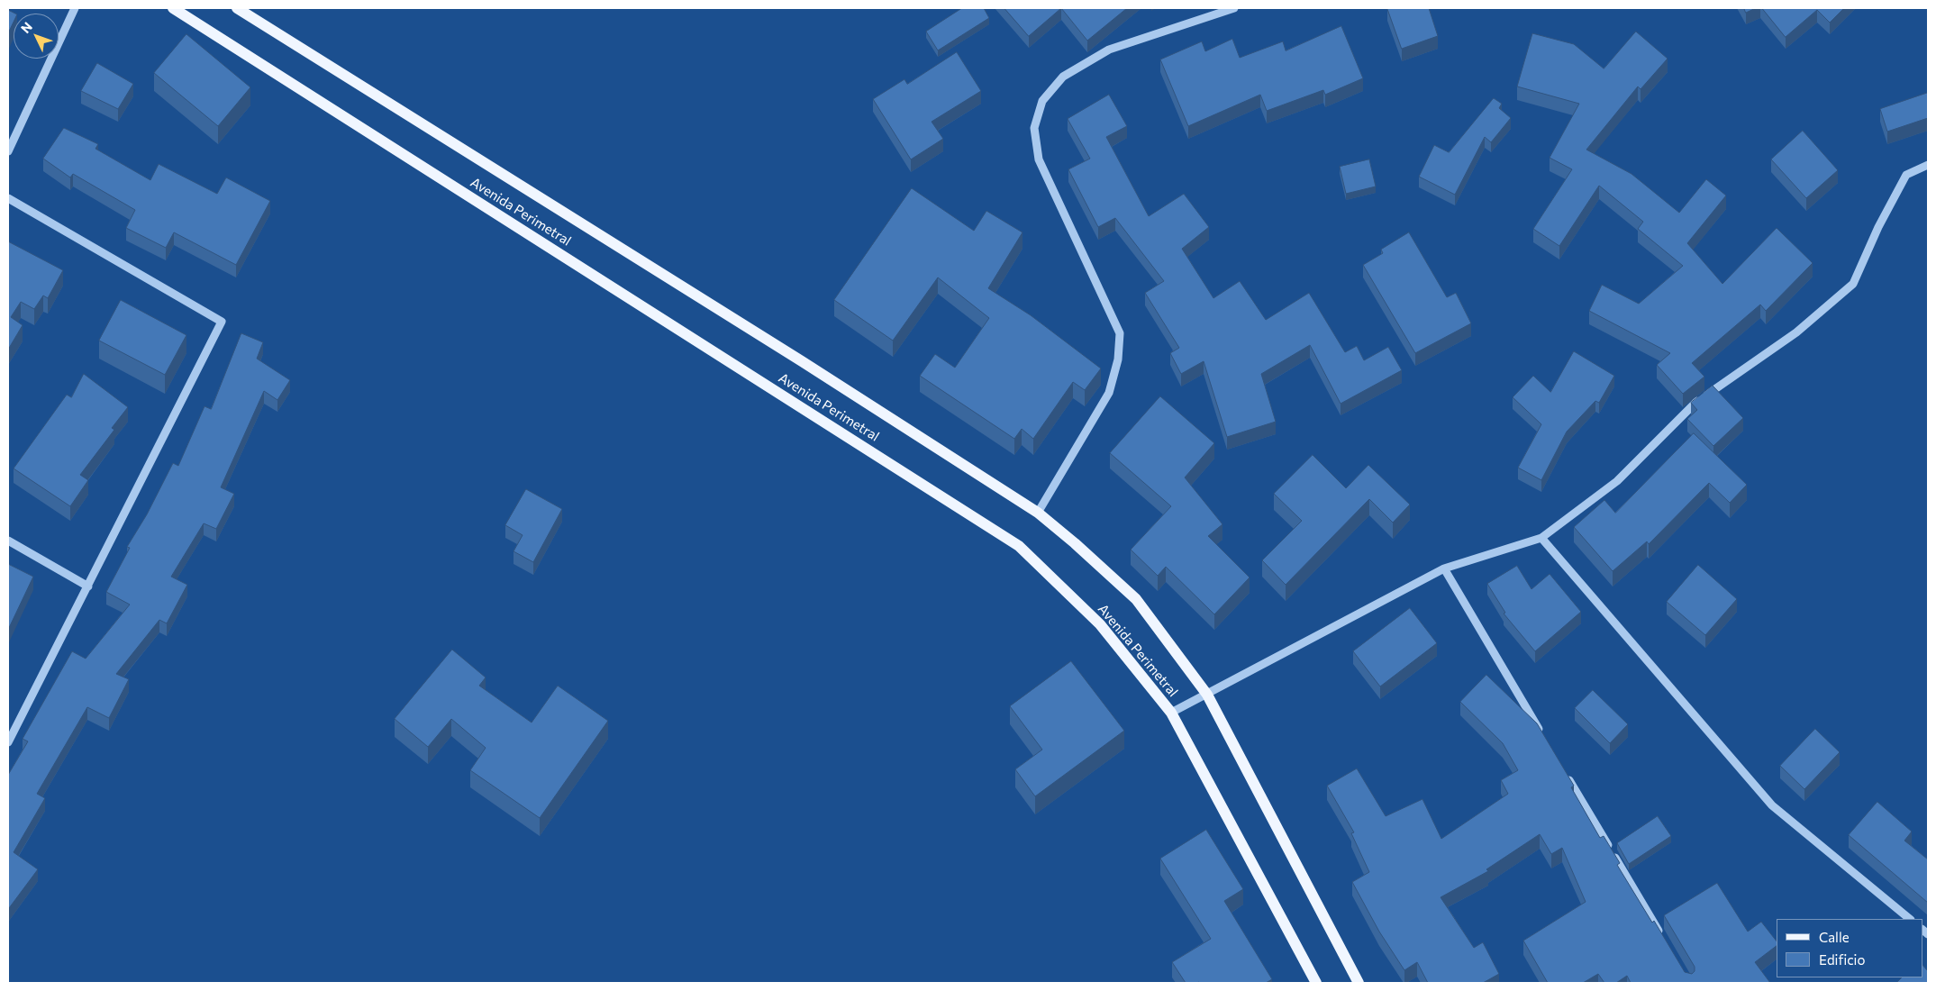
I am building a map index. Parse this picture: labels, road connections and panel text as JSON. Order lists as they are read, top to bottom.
{
  "streets": {
    "main road": ["Avenida Perimetral"]
  },
  "legend": ["Calle", "Edificio"],
  "north": "top left"
}
